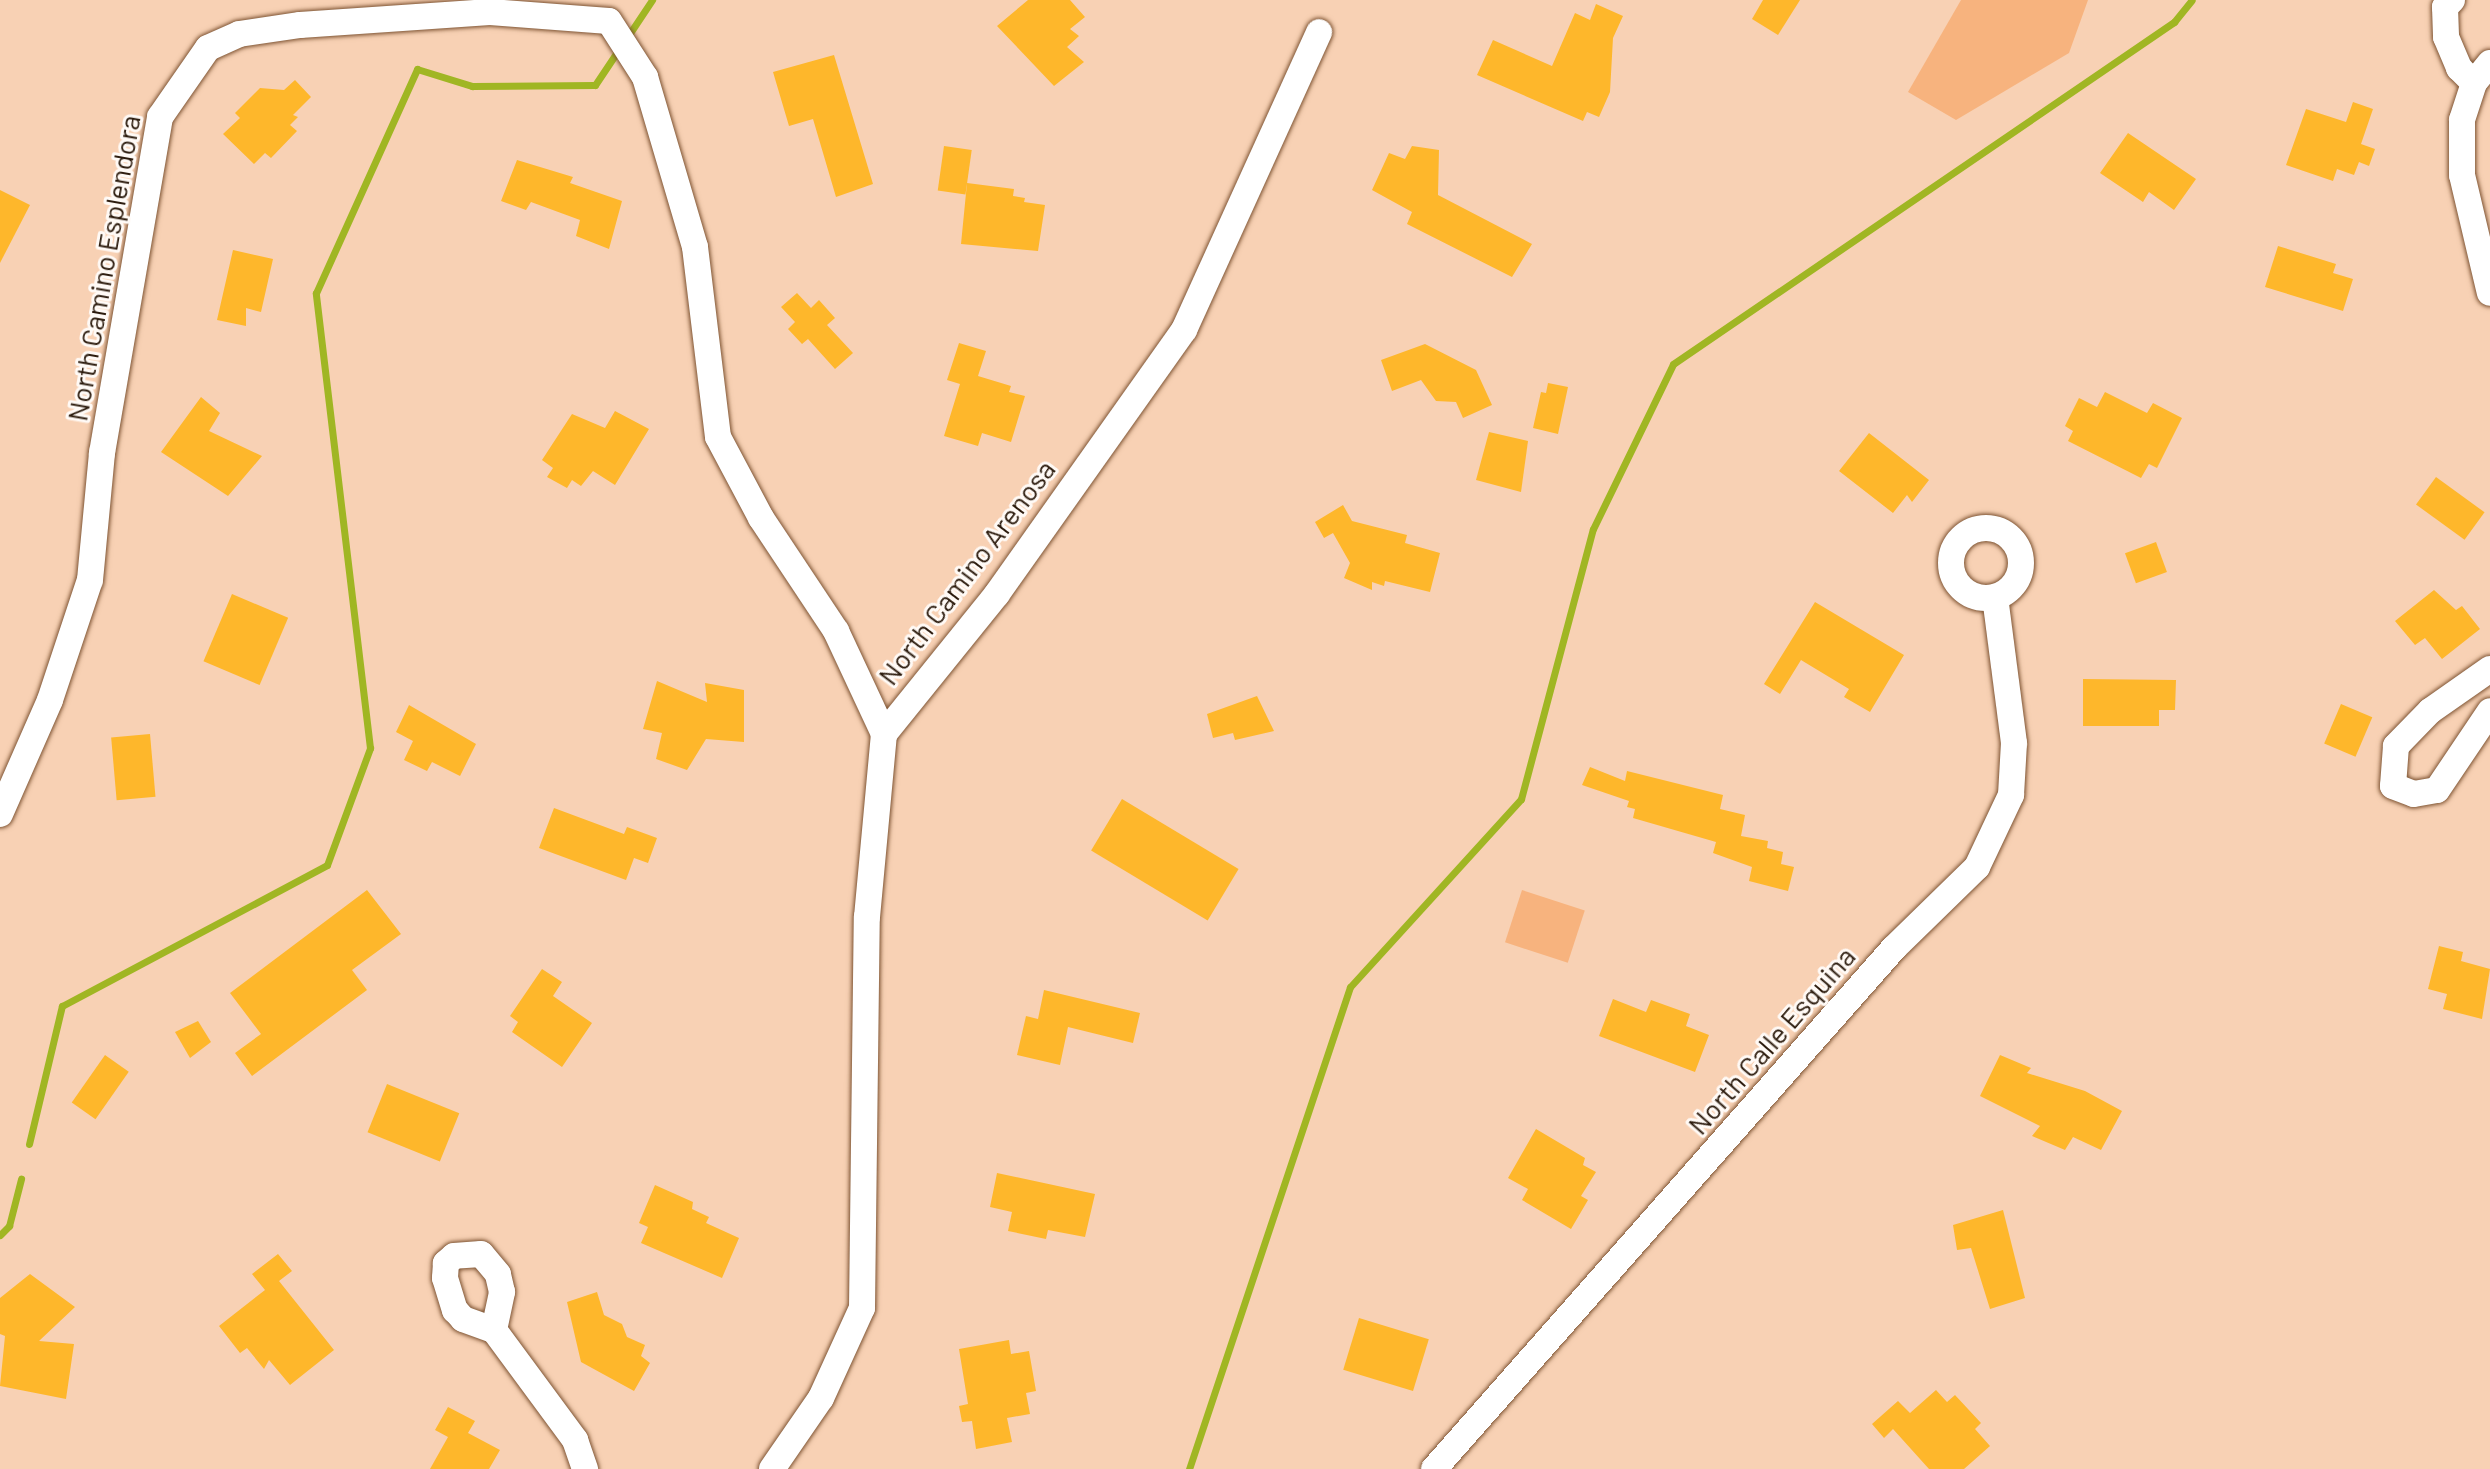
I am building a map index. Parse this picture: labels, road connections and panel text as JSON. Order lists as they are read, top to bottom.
{
  "streets": {
    "street": ["North Camino Esplendora", "North Camino Arenosa", "North Calle Esquina"]
  },
  "crossings": [
    ["North Camino Esplendora", "North Camino Arenosa"]
  ]
}
